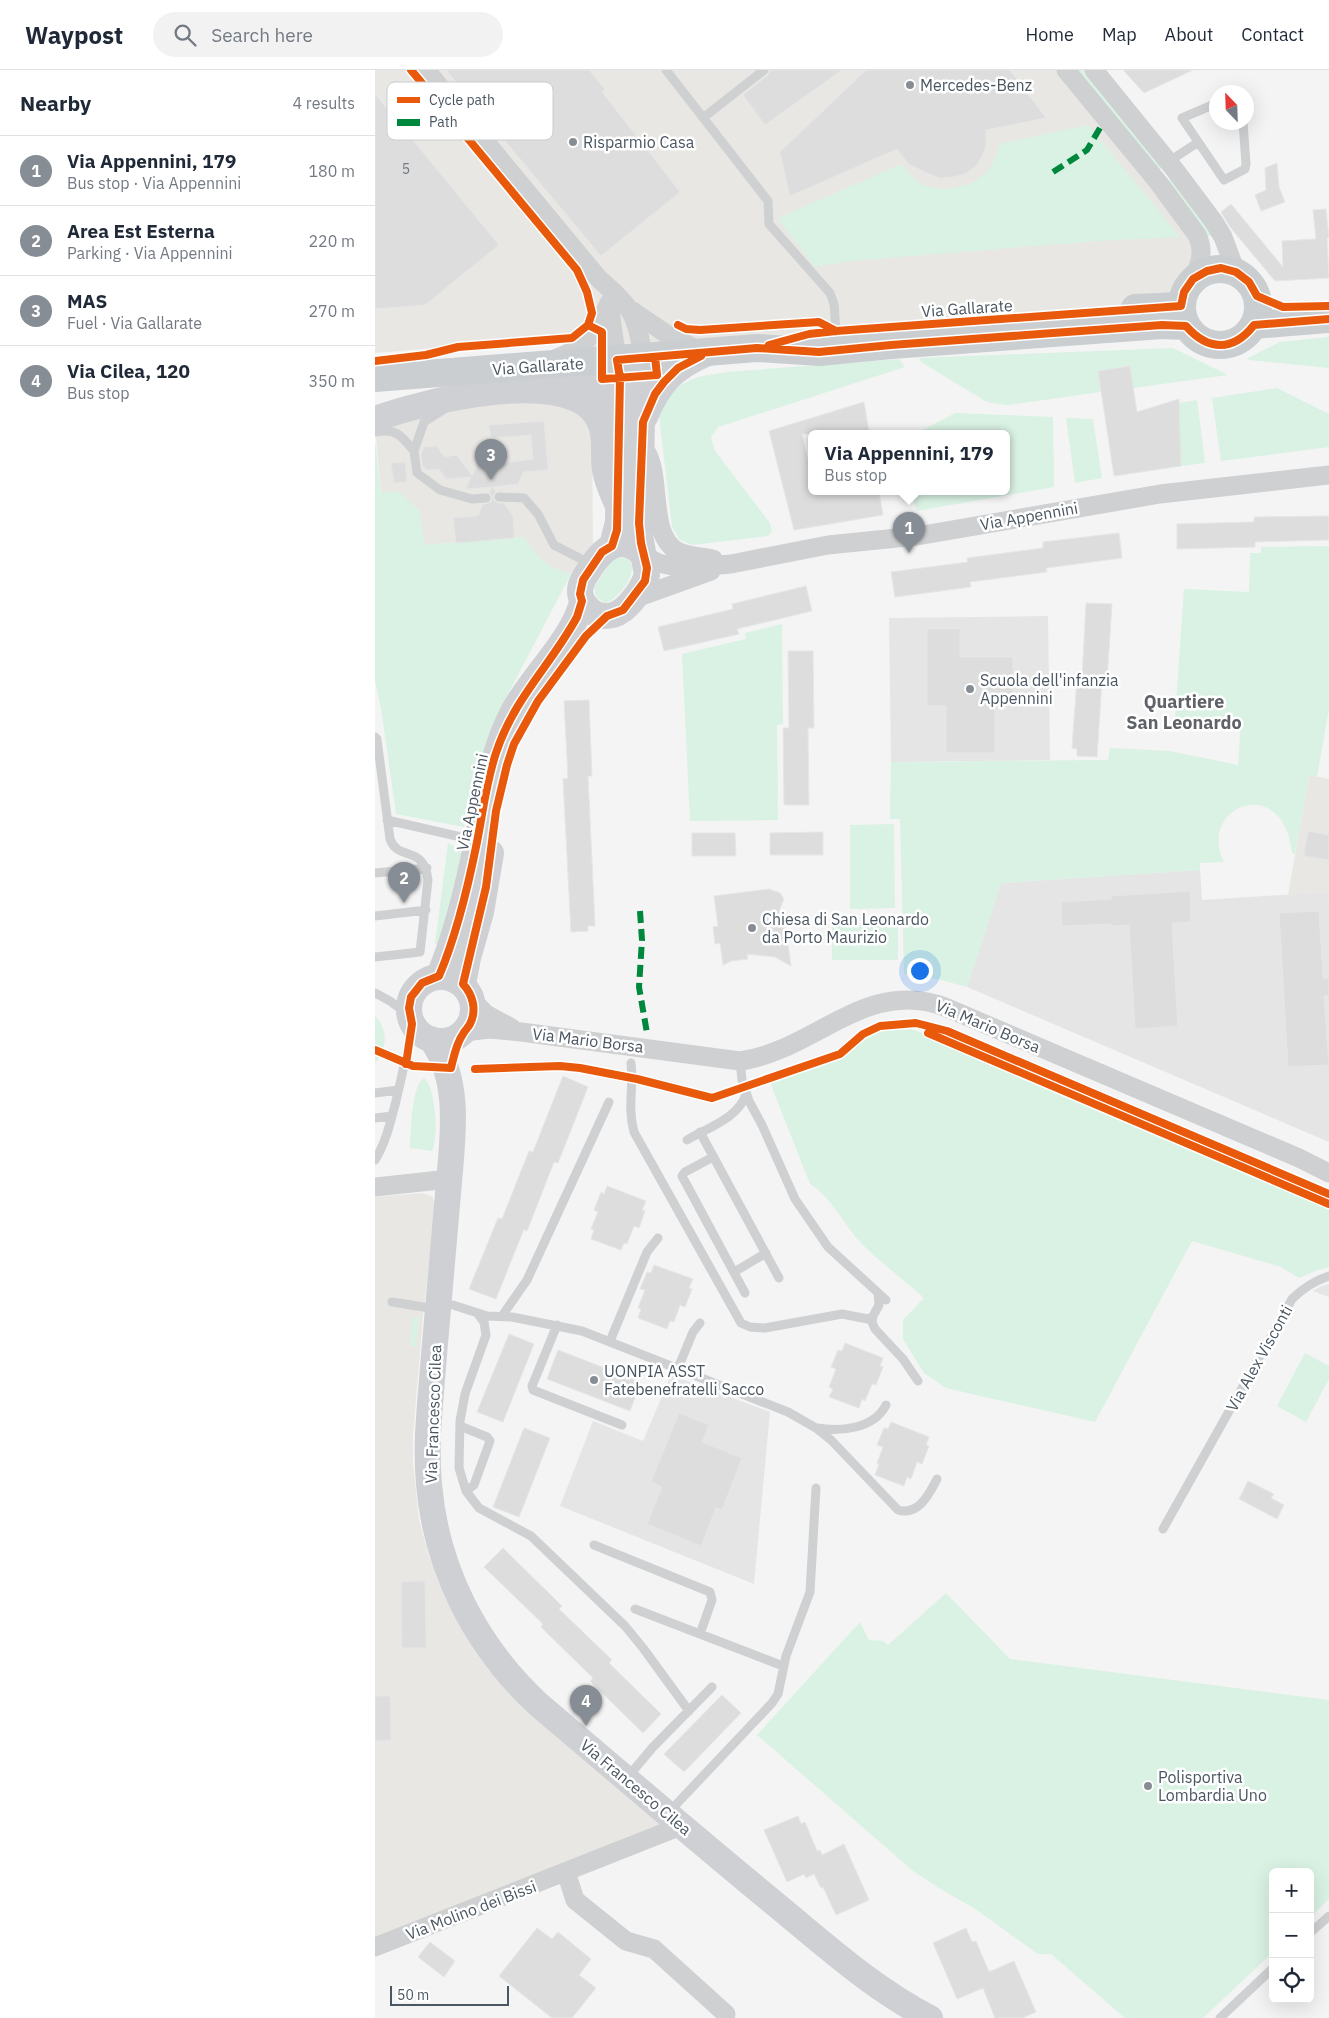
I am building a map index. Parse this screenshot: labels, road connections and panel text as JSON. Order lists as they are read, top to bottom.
{
  "streets": {
    "main road": ["Via Gallarate"],
    "street": [
      "Via Appennini",
      "Via Mario Borsa",
      "Via Francesco Cilea",
      "Via Molino dei Bissi"
    ],
    "lane": ["Via Alex Visconti"]
  },
  "crossings": [
    ["Via Gallarate", "Via Appennini"],
    ["Via Appennini", "Via Mario Borsa"],
    ["Via Appennini", "Via Francesco Cilea"],
    ["Via Mario Borsa", "Via Francesco Cilea"],
    ["Via Francesco Cilea", "Via Molino dei Bissi"]
  ],
  "districts": ["Quartiere San Leonardo"],
  "places": [
    "Mercedes-Benz",
    "Risparmio Casa",
    "Scuola dell'infanzia Appennini",
    "Chiesa di San Leonardo da Porto Maurizio",
    "UONPIA ASST Fatebenefratelli Sacco",
    "Polisportiva Lombardia Uno"
  ],
  "house_numbers": ["5"],
  "legend": ["Cycle path", "Path"],
  "scale_bar": "50 m",
  "north": "top left",
  "page": {
    "header": "Waypost",
    "search": "Search here",
    "nav": [
      "Home",
      "Map",
      "About",
      "Contact"
    ],
    "heading": ["Nearby", "4 results"],
    "list": [
      {
        "mark": "1",
        "name": "Via Appennini, 179",
        "note": "Bus stop · Via Appennini",
        "value": "180 m"
      },
      {
        "mark": "2",
        "name": "Area Est Esterna",
        "note": "Parking · Via Appennini",
        "value": "220 m"
      },
      {
        "mark": "3",
        "name": "MAS",
        "note": "Fuel · Via Gallarate",
        "value": "270 m"
      },
      {
        "mark": "4",
        "name": "Via Cilea, 120",
        "note": "Bus stop",
        "value": "350 m"
      }
    ],
    "popup": ["Via Appennini, 179", "Bus stop"],
    "pins": [
      "3",
      "1",
      "2",
      "4"
    ],
    "map_buttons": ["+", "−"],
    "scale": "50 m"
  }
}
